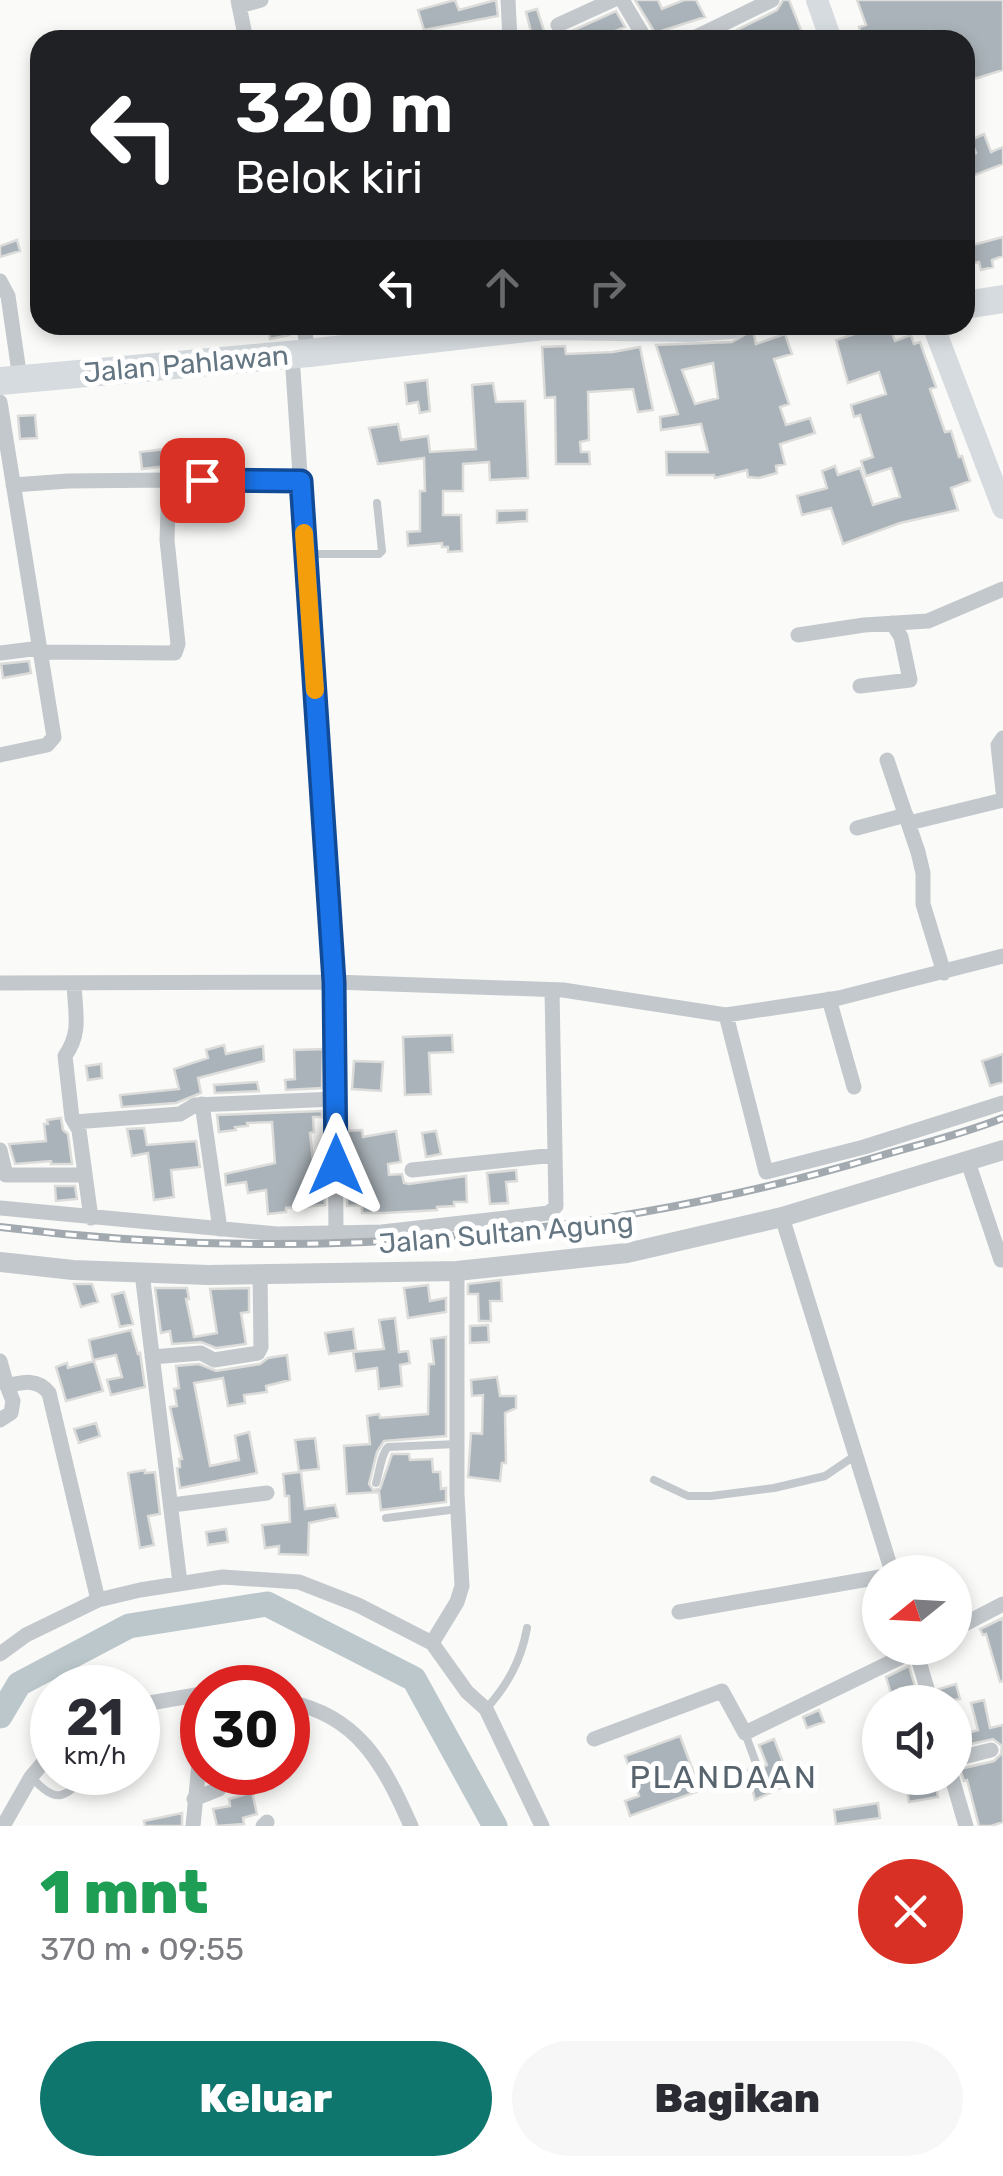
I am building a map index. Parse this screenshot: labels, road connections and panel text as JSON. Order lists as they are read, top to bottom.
{
  "streets": {
    "highway": ["Jalan Pahlawan"],
    "street": ["Jalan Sultan Agung"]
  },
  "districts": ["PLANDAAN"],
  "north": "left",
  "page": {
    "turn": ["320 m", "Belok kiri"],
    "speed": "21 km/h",
    "limit": "30",
    "heading": ["1 mnt", "370 m · 09:55"],
    "buttons": ["Keluar", "Bagikan"]
  }
}
